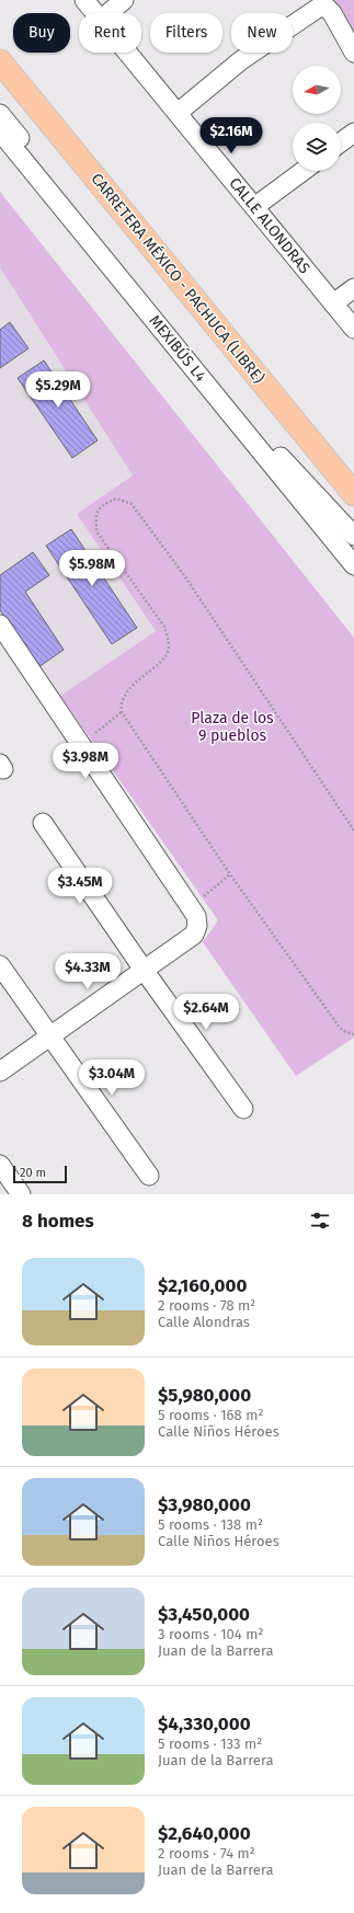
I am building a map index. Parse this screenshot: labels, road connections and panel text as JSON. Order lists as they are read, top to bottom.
{
  "streets": {
    "main road": ["CARRETERA MÉXICO - PACHUCA (LIBRE)"],
    "street": ["CALLE ALONDRAS", "MEXIBÚS L4"]
  },
  "parks": ["Plaza de los 9 pueblos"],
  "scale_bar": "20 m",
  "north": "left",
  "page": {
    "chip": [
      "Buy",
      "Rent",
      "Filters",
      "New"
    ],
    "price": [
      "$2.16M",
      "$5.29M",
      "$5.98M",
      "$3.98M",
      "$3.45M",
      "$4.33M",
      "$2.64M",
      "$3.04M"
    ],
    "scale": "20 m",
    "heading": "8 homes",
    "list": [
      {
        "name": "$2,160,000",
        "note": "2 rooms · 78 m² · Calle Alondras"
      },
      {
        "name": "$5,980,000",
        "note": "5 rooms · 168 m² · Calle Niños Héroes"
      },
      {
        "name": "$3,980,000",
        "note": "5 rooms · 138 m² · Calle Niños Héroes"
      },
      {
        "name": "$3,450,000",
        "note": "3 rooms · 104 m² · Juan de la Barrera"
      },
      {
        "name": "$4,330,000",
        "note": "5 rooms · 133 m² · Juan de la Barrera"
      },
      {
        "name": "$2,640,000",
        "note": "2 rooms · 74 m² · Juan de la Barrera"
      }
    ]
  }
}
